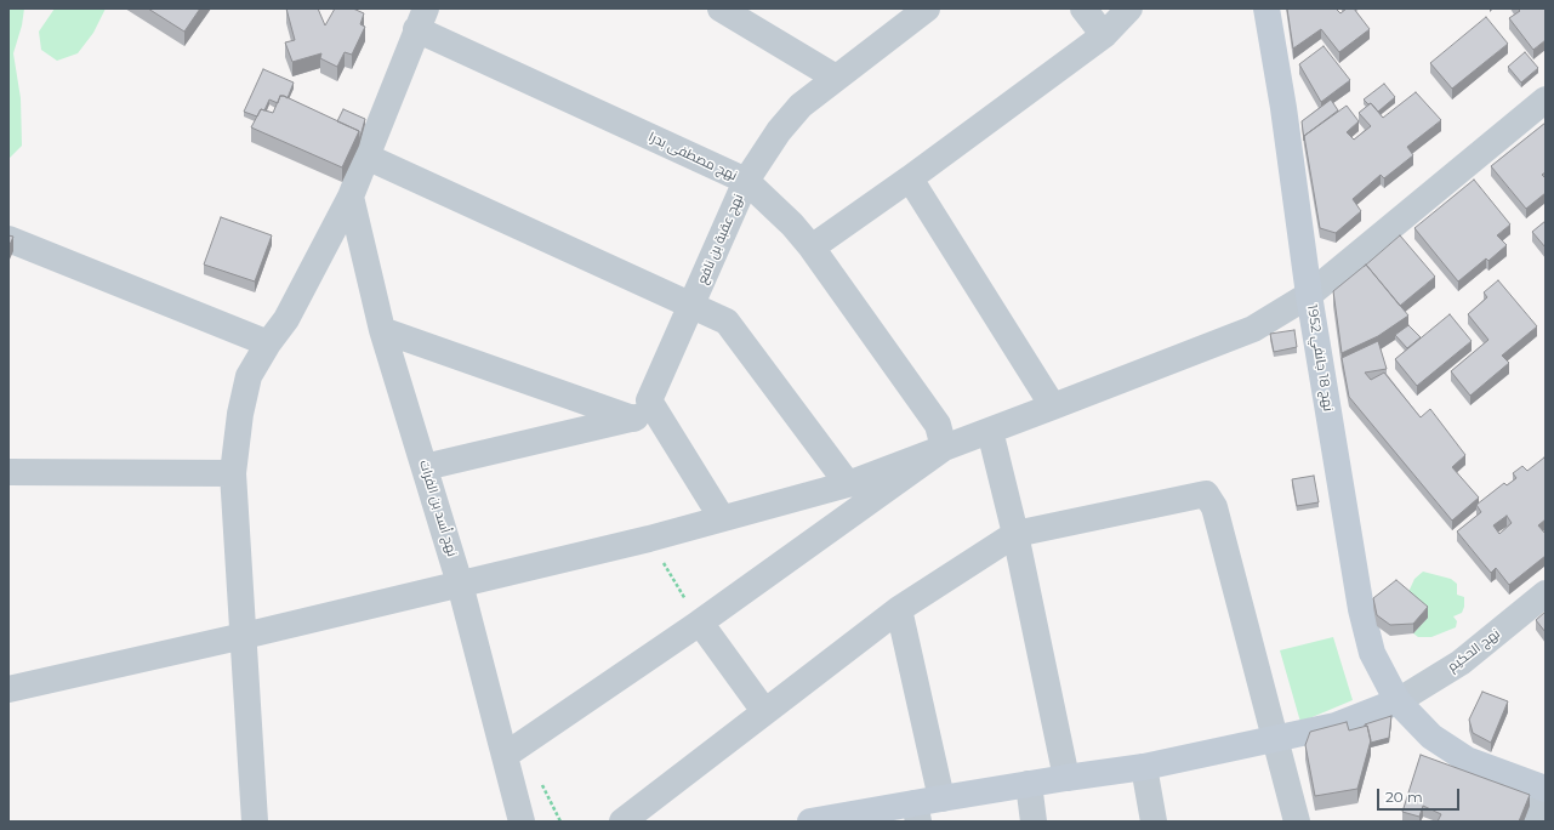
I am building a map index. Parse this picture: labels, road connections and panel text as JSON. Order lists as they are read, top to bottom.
{
  "streets": {
    "street": [
      "نهج مصطفى بدرا",
      "نهج عقبة بن نافع",
      "نهج 18 جانفي 1952",
      "نهج أسد بن الفرات",
      "نهج الحكيم"
    ]
  },
  "crossings": [
    ["نهج مصطفى بدرا", "نهج عقبة بن نافع"],
    ["نهج 18 جانفي 1952", "نهج الحكيم"]
  ],
  "scale_bar": "20 m"
}
